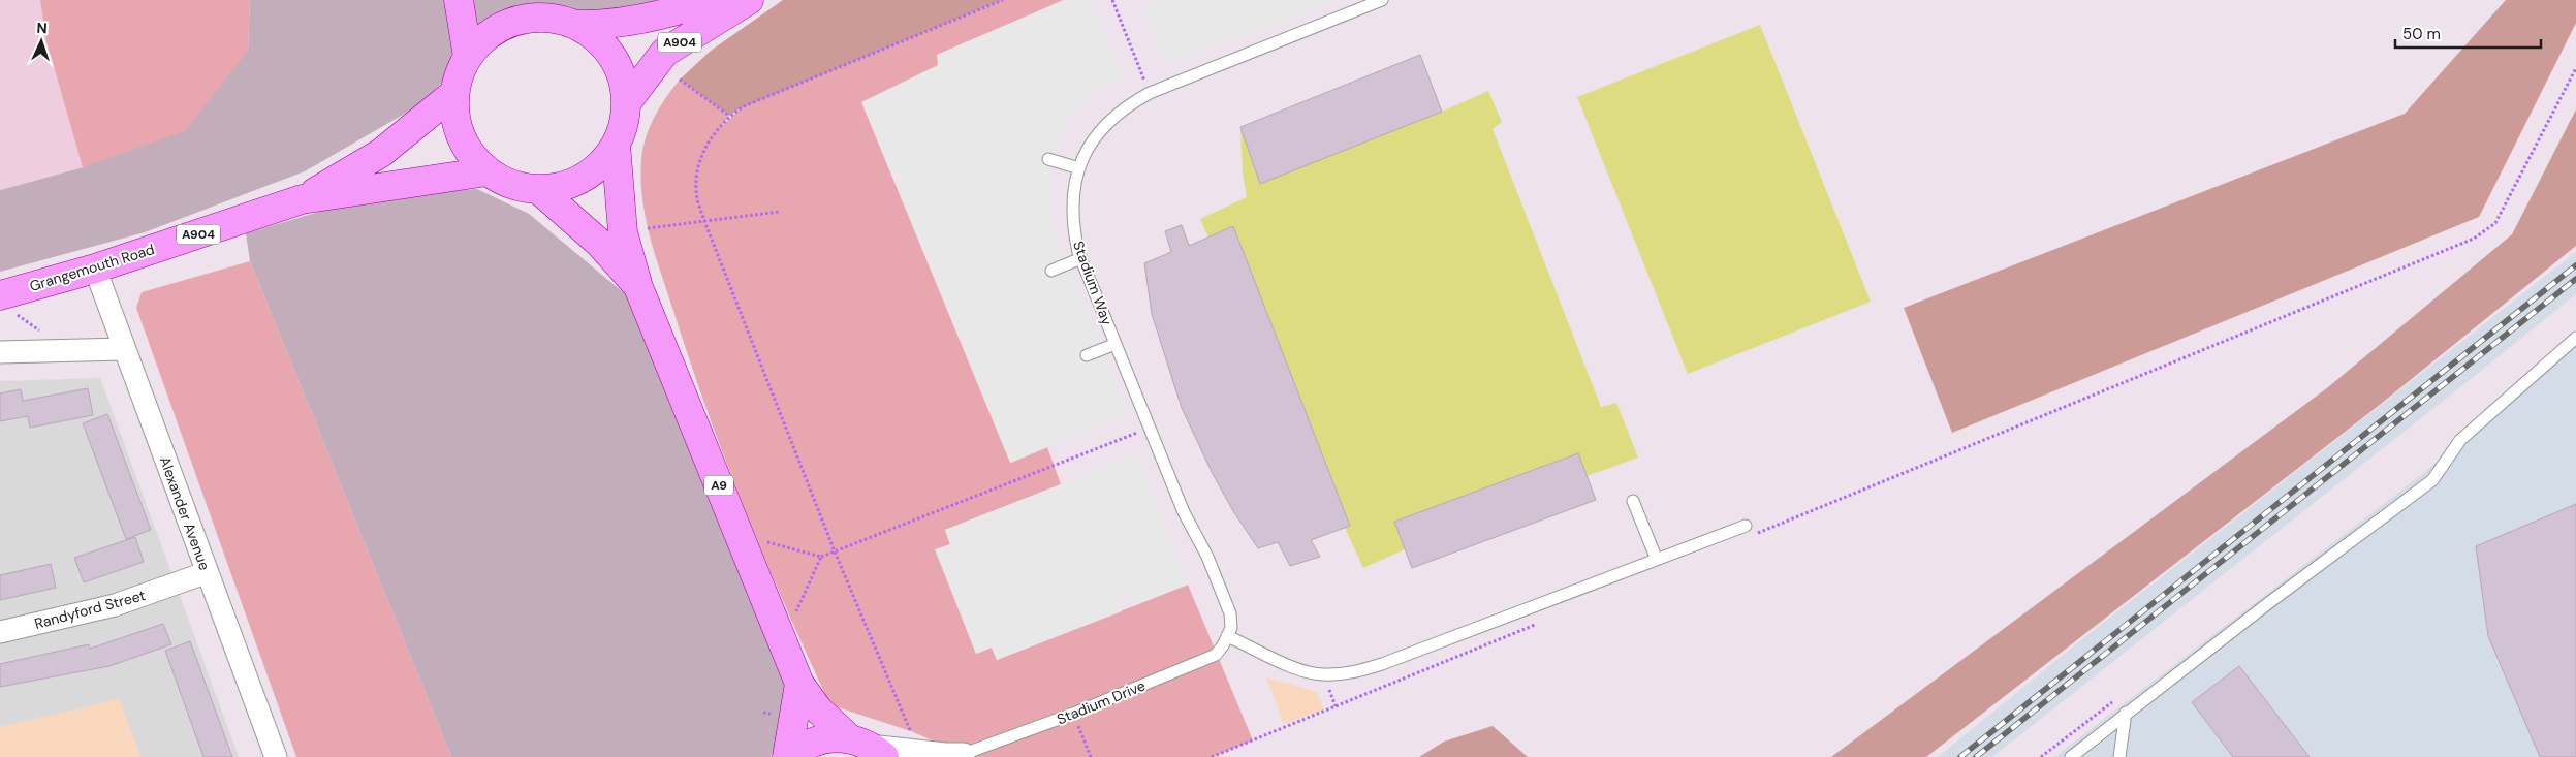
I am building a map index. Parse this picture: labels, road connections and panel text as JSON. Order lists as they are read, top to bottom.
{
  "streets": {
    "main road": ["A904", "Grangemouth Road", "A9"],
    "street": ["Alexander Avenue", "Randyford Street", "Stadium Drive"],
    "lane": ["Stadium Way"]
  },
  "crossings": [
    ["A904", "Grangemouth Road"],
    ["A904", "A9"],
    ["Grangemouth Road", "A9"],
    ["Grangemouth Road", "Alexander Avenue"],
    ["Stadium Way", "Stadium Drive"],
    ["A9", "Stadium Drive"],
    ["Alexander Avenue", "Randyford Street"]
  ],
  "scale_bar": "50 m",
  "north": "top"
}
